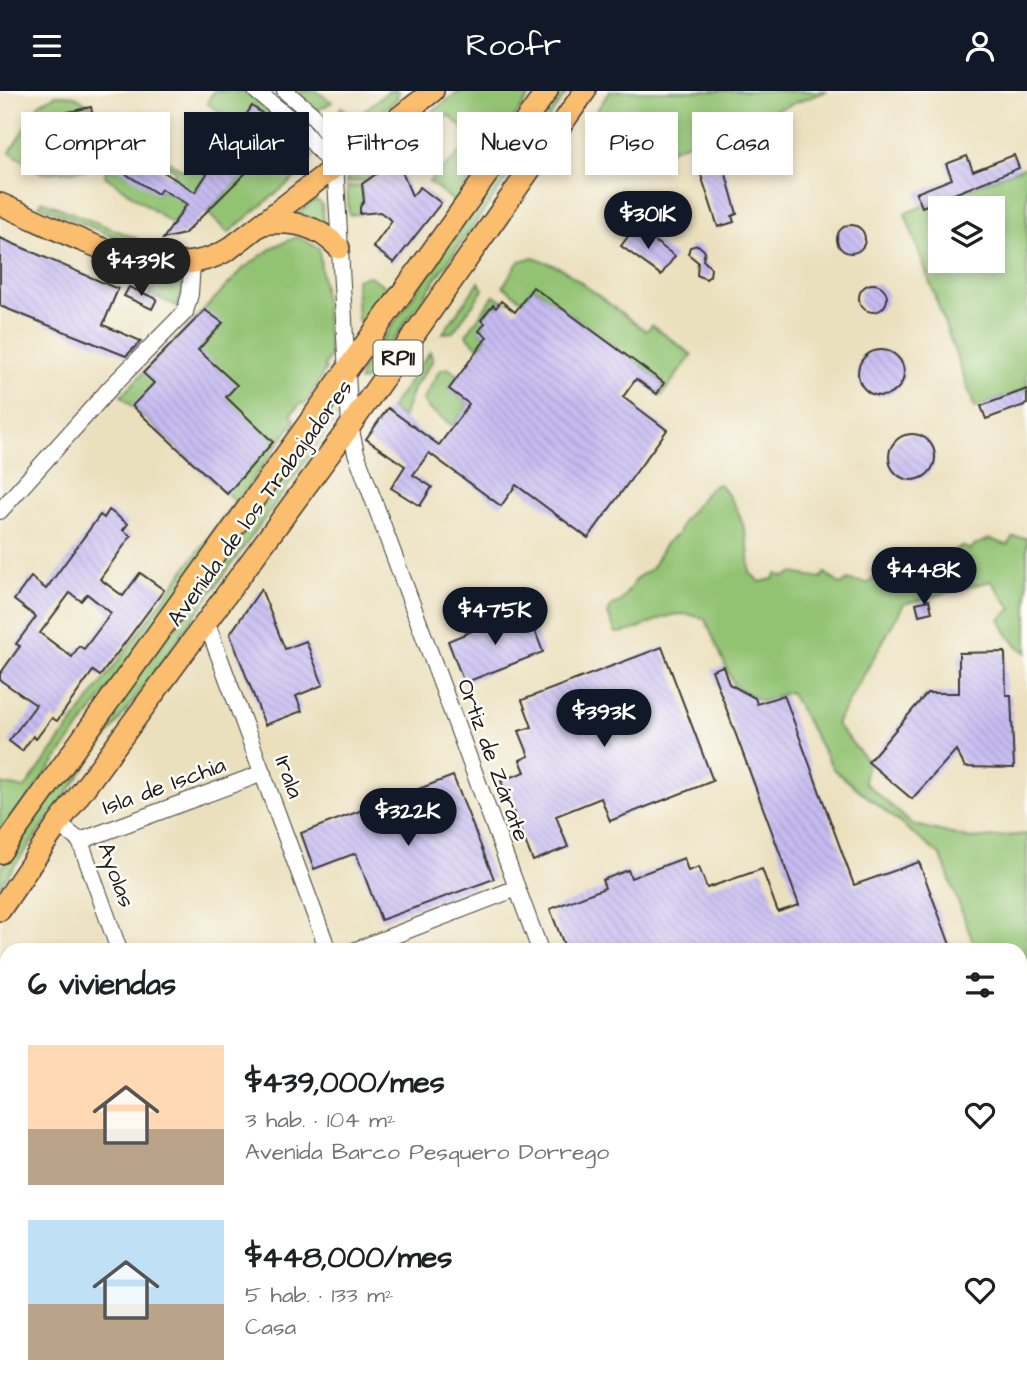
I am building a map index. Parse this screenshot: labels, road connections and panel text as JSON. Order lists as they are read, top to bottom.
{
  "streets": {
    "main road": ["RP11", "Avenida de los Trabajadores"],
    "street": [
      "Ortiz de Zárate",
      "Irala",
      "Isla de Ischia",
      "Ayolas"
    ]
  },
  "crossings": [
    ["Avenida de los Trabajadores", "Ortiz de Zárate"],
    ["Avenida de los Trabajadores", "Irala"],
    ["Avenida de los Trabajadores", "Ayolas"],
    ["Irala", "Isla de Ischia"],
    ["Isla de Ischia", "Ayolas"]
  ],
  "page": {
    "header": "Roofr",
    "chip": [
      "Comprar",
      "Alquilar",
      "Filtros",
      "Nuevo",
      "Piso",
      "Casa"
    ],
    "price": [
      "$301K",
      "$439K",
      "$448K",
      "$475K",
      "$393K",
      "$322K"
    ],
    "heading": "6 viviendas",
    "list": [
      {
        "name": "$439,000/mes",
        "note": "3 hab. · 104 m² · Avenida Barco Pesquero Dorrego"
      },
      {
        "name": "$448,000/mes",
        "note": "5 hab. · 133 m² · Casa"
      }
    ]
  }
}
